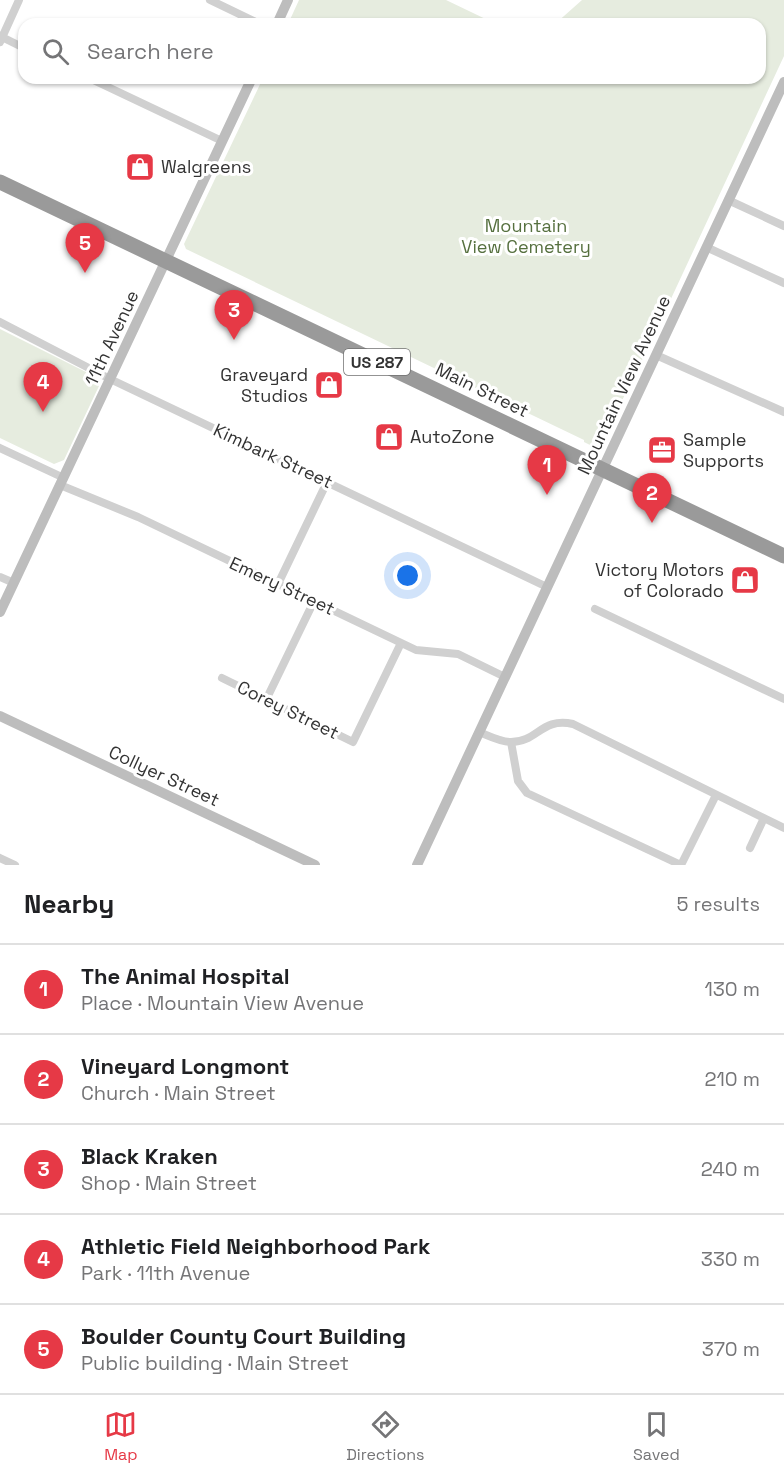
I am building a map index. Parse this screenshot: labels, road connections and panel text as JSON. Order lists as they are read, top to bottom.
{
  "streets": {
    "highway": ["US 287", "Main Street"],
    "street": [
      "11th Avenue",
      "Mountain View Avenue",
      "Kimbark Street",
      "Emery Street",
      "Corey Street",
      "Collyer Street"
    ]
  },
  "crossings": [
    ["11th Avenue", "Main Street"],
    ["11th Avenue", "Kimbark Street"],
    ["11th Avenue", "Emery Street"],
    ["Mountain View Avenue", "Main Street"],
    ["Mountain View Avenue", "Kimbark Street"],
    ["Mountain View Avenue", "Emery Street"],
    ["Emery Street", "Corey Street"]
  ],
  "parks": ["Mountain View Cemetery"],
  "places": {
    "shop": [
      "Walgreens",
      "Graveyard Studios",
      "AutoZone",
      "Victory Motors of Colorado"
    ],
    "office": ["Sample Supports"]
  },
  "page": {
    "search": "Search here",
    "pins": [
      "5",
      "3",
      "4",
      "1",
      "2"
    ],
    "heading": ["Nearby", "5 results"],
    "list": [
      {
        "mark": "1",
        "name": "The Animal Hospital",
        "note": "Place · Mountain View Avenue",
        "value": "130 m"
      },
      {
        "mark": "2",
        "name": "Vineyard Longmont",
        "note": "Church · Main Street",
        "value": "210 m"
      },
      {
        "mark": "3",
        "name": "Black Kraken",
        "note": "Shop · Main Street",
        "value": "240 m"
      },
      {
        "mark": "4",
        "name": "Athletic Field Neighborhood Park",
        "note": "Park · 11th Avenue",
        "value": "330 m"
      },
      {
        "mark": "5",
        "name": "Boulder County Court Building",
        "note": "Public building · Main Street",
        "value": "370 m"
      }
    ],
    "nav": ["Map", "Directions", "Saved"]
  }
}
